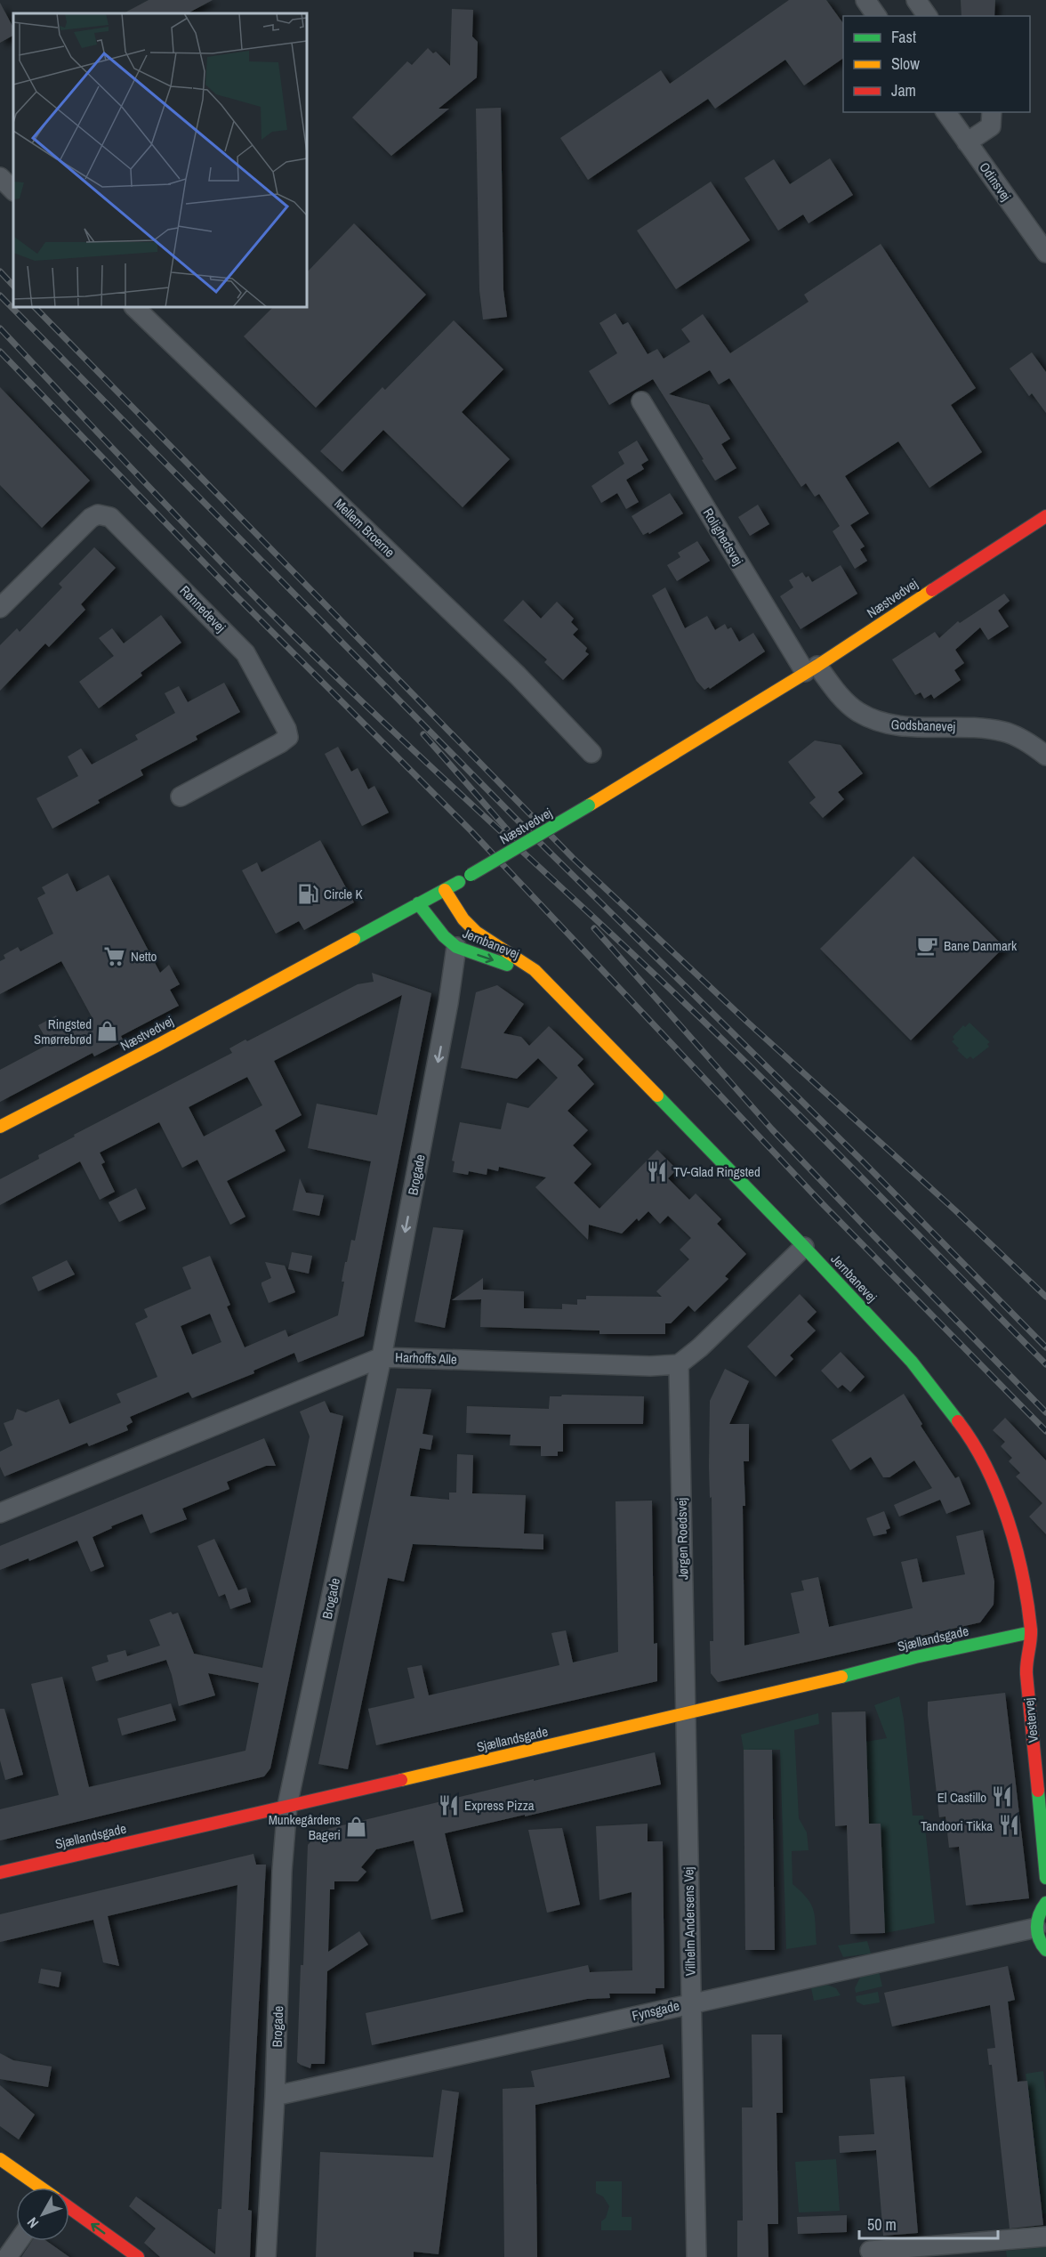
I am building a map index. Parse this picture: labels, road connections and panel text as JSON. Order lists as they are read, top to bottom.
{
  "streets": {
    "main road": [
      "Næstvedvej",
      "Jernbanevej",
      "Sjællandsgade",
      "Vestervej"
    ],
    "street": [
      "Odinsvej",
      "Mellem Broerne",
      "Rolighedsvej",
      "Rønnedevej",
      "Godsbanevej",
      "Brogade",
      "Harhoffs Alle",
      "Jørgen Roedsvej",
      "Vilhelm Andersens Vej",
      "Fynsgade"
    ]
  },
  "crossings": [
    ["Rolighedsvej", "Næstvedvej"],
    ["Rolighedsvej", "Godsbanevej"],
    ["Næstvedvej", "Godsbanevej"],
    ["Næstvedvej", "Jernbanevej"],
    ["Jernbanevej", "Brogade"],
    ["Jernbanevej", "Sjællandsgade"],
    ["Jernbanevej", "Vestervej"],
    ["Brogade", "Harhoffs Alle"],
    ["Brogade", "Sjællandsgade"],
    ["Brogade", "Fynsgade"],
    ["Harhoffs Alle", "Jørgen Roedsvej"],
    ["Jørgen Roedsvej", "Sjællandsgade"],
    ["Jørgen Roedsvej", "Vilhelm Andersens Vej"],
    ["Sjællandsgade", "Vestervej"],
    ["Sjællandsgade", "Vilhelm Andersens Vej"],
    ["Vilhelm Andersens Vej", "Fynsgade"]
  ],
  "places": {
    "fuel station": ["Circle K"],
    "cafe": ["Bane Danmark"],
    "supermarket": ["Netto"],
    "shop": ["Ringsted Smørrebrød", "Munkegårdens Bageri"],
    "restaurant": [
      "TV-Glad Ringsted",
      "El Castillo",
      "Express Pizza",
      "Tandoori Tikka"
    ]
  },
  "legend": ["Fast", "Slow", "Jam"],
  "scale_bar": "50 m",
  "north": "bottom left"
}
